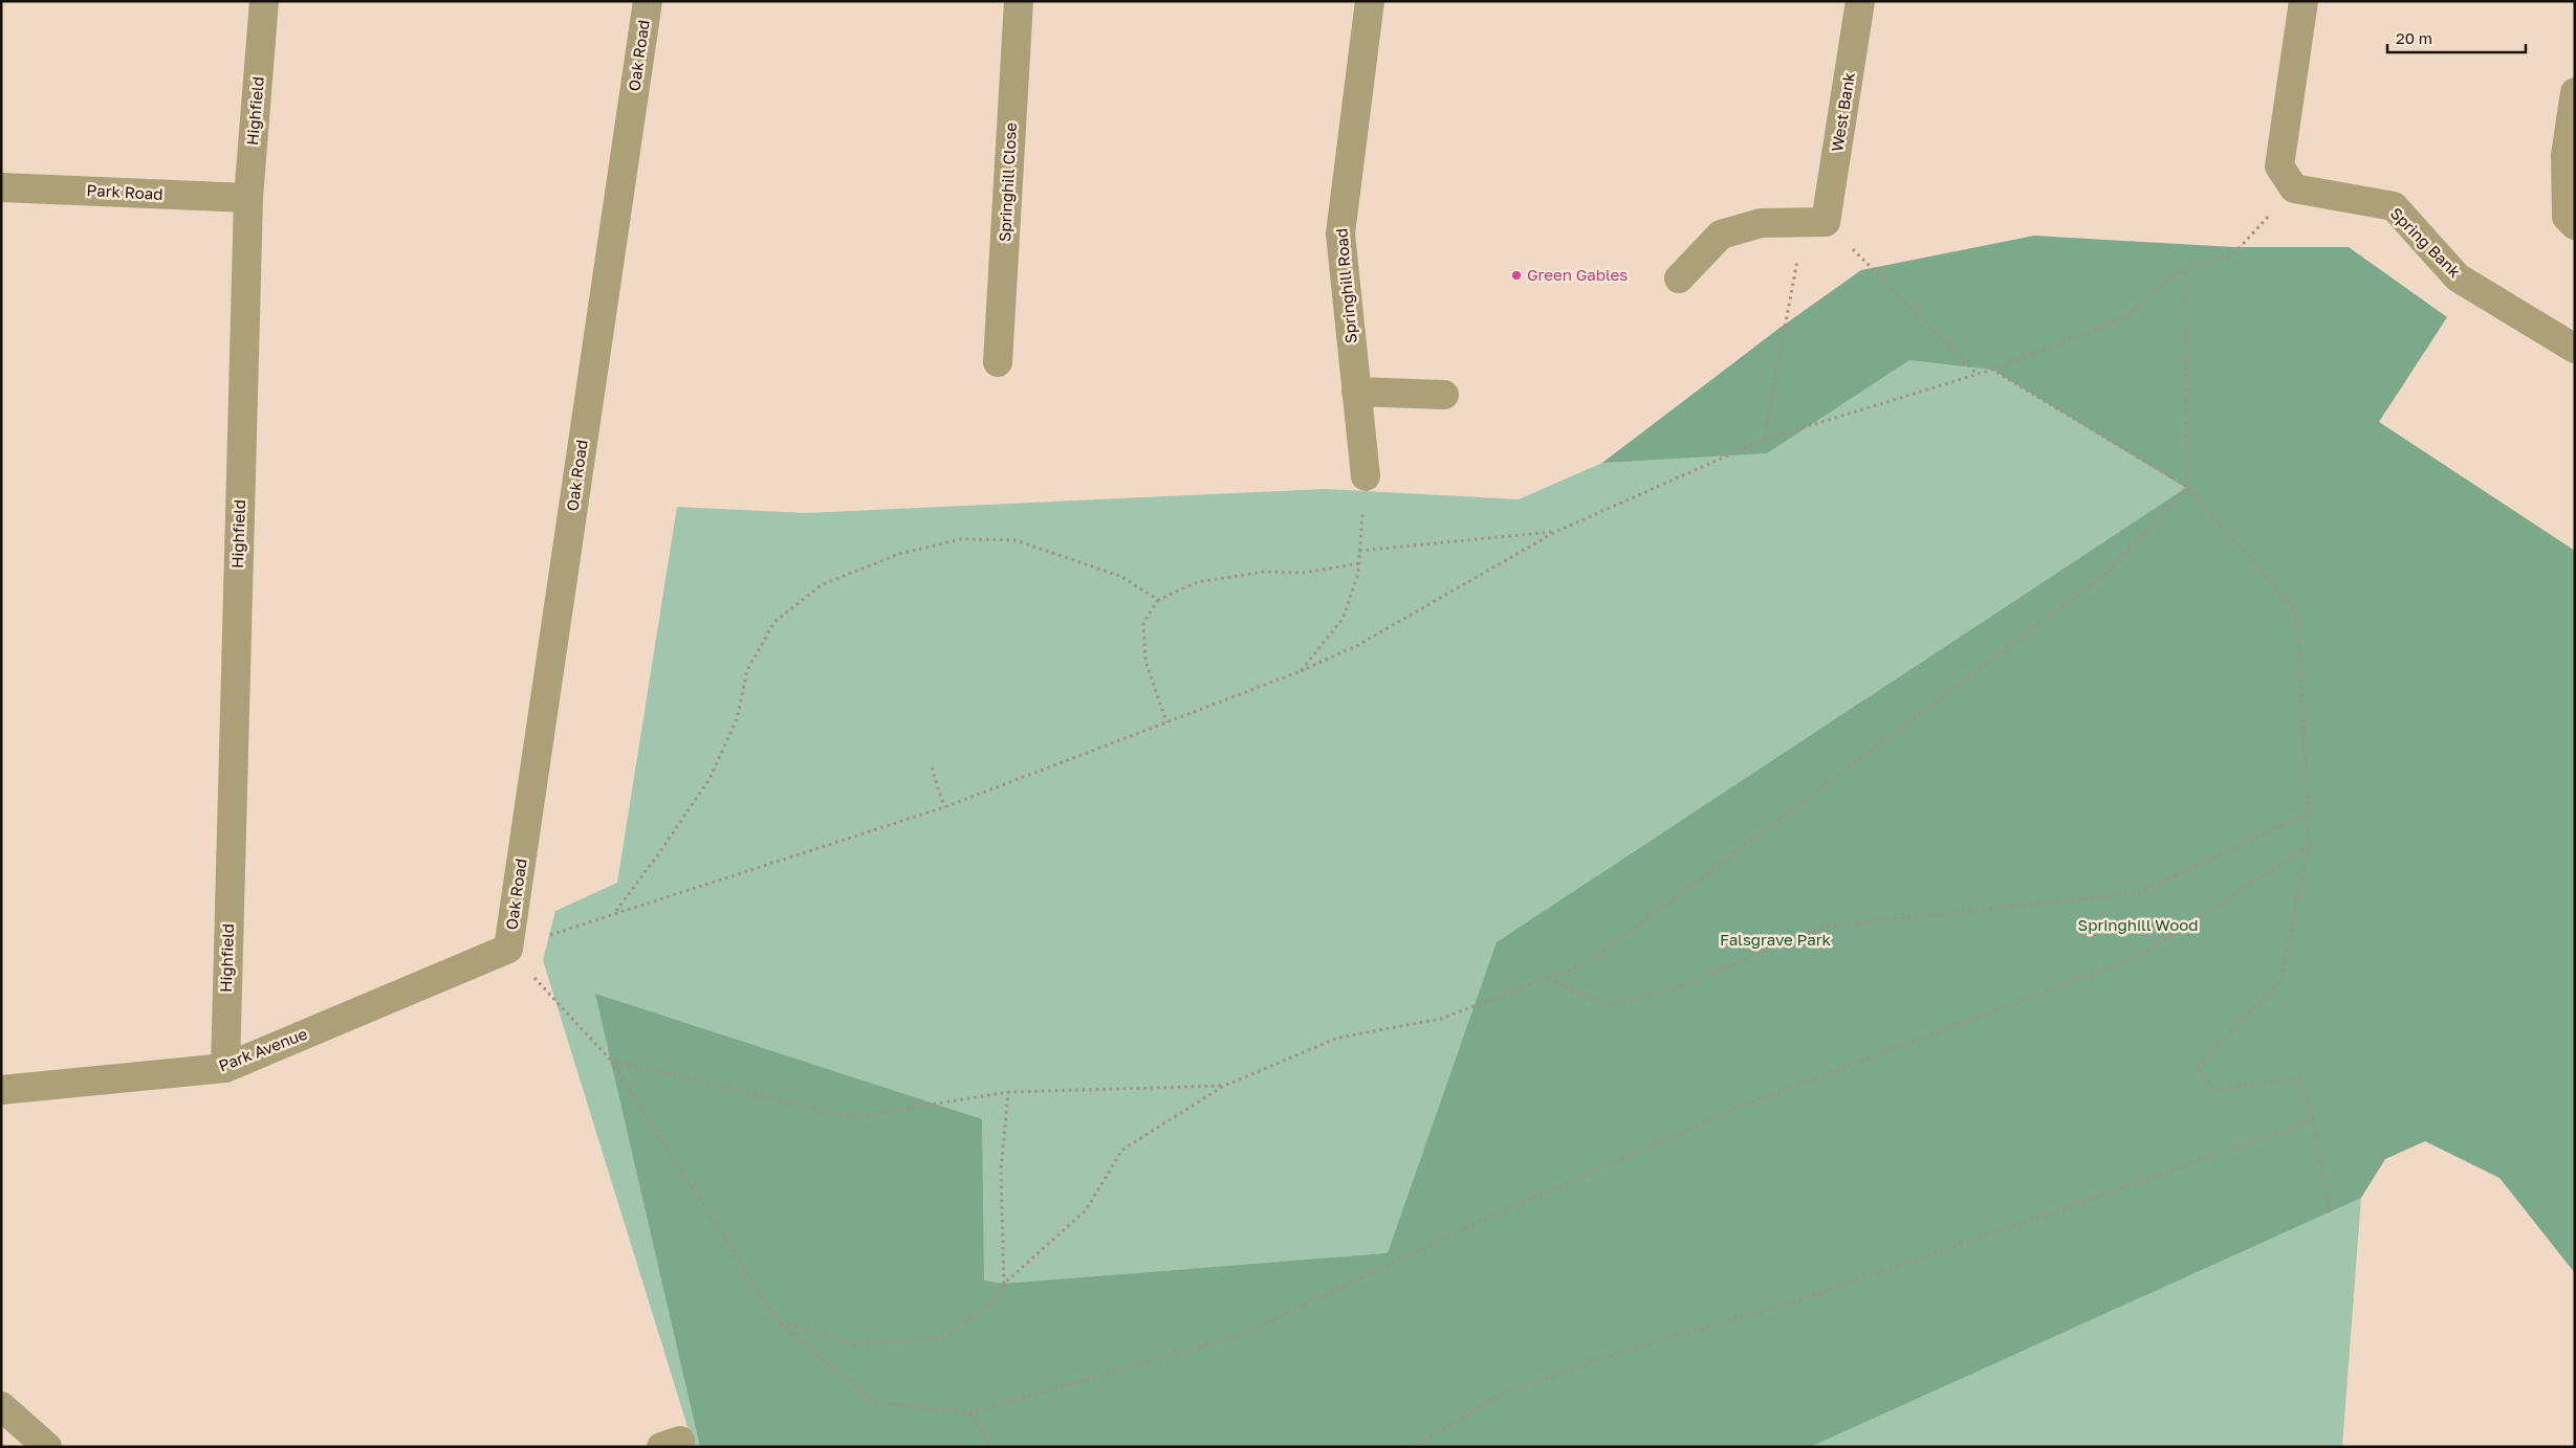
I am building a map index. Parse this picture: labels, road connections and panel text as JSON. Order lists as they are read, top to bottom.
{
  "streets": {
    "street": [
      "Oak Road",
      "Highfield",
      "West Bank",
      "Springhill Close",
      "Park Road",
      "Spring Bank",
      "Springhill Road",
      "Park Avenue"
    ]
  },
  "crossings": [
    ["Oak Road", "Park Avenue"],
    ["Highfield", "Park Road"],
    ["Highfield", "Park Avenue"]
  ],
  "parks": ["Springhill Wood", "Falsgrave Park"],
  "places": ["Green Gables"],
  "scale_bar": "20 m"
}
